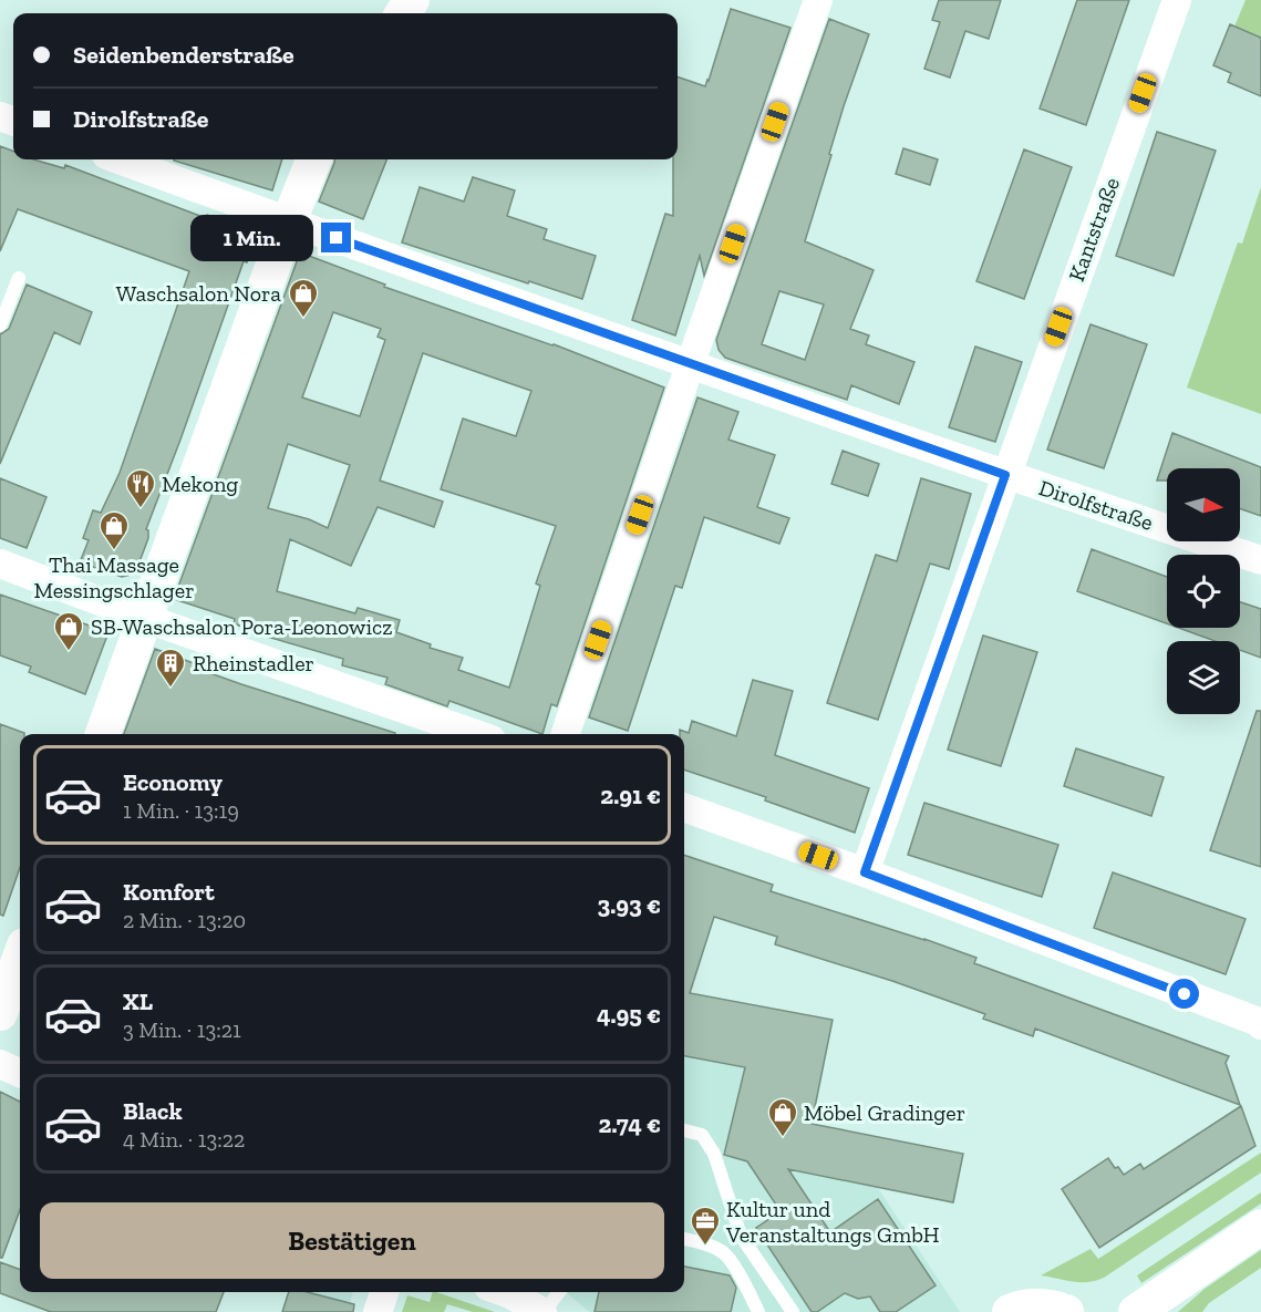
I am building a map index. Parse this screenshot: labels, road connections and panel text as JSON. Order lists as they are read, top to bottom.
{
  "streets": {
    "street": ["Kantstraße", "Dirolfstraße"]
  },
  "crossings": [
    ["Kantstraße", "Dirolfstraße"]
  ],
  "places": {
    "shop": [
      "Waschsalon Nora",
      "Thai Massage Messingschlager",
      "SB-Waschsalon Pora-Leonowicz",
      "Möbel Gradinger"
    ],
    "restaurant": ["Mekong"],
    "building": ["Rheinstadler"],
    "office": ["Kultur und Veranstaltungs GmbH"]
  },
  "north": "right",
  "page": {
    "banner": ["Seidenbenderstraße", "Dirolfstraße"],
    "bubble": "1 Min.",
    "list": [
      {
        "name": "Economy",
        "note": "1 Min. · 13:19",
        "value": "2.91 €"
      },
      {
        "name": "Komfort",
        "note": "2 Min. · 13:20",
        "value": "3.93 €"
      },
      {
        "name": "XL",
        "note": "3 Min. · 13:21",
        "value": "4.95 €"
      },
      {
        "name": "Black",
        "note": "4 Min. · 13:22",
        "value": "2.74 €"
      }
    ],
    "buttons": "Bestätigen"
  }
}
